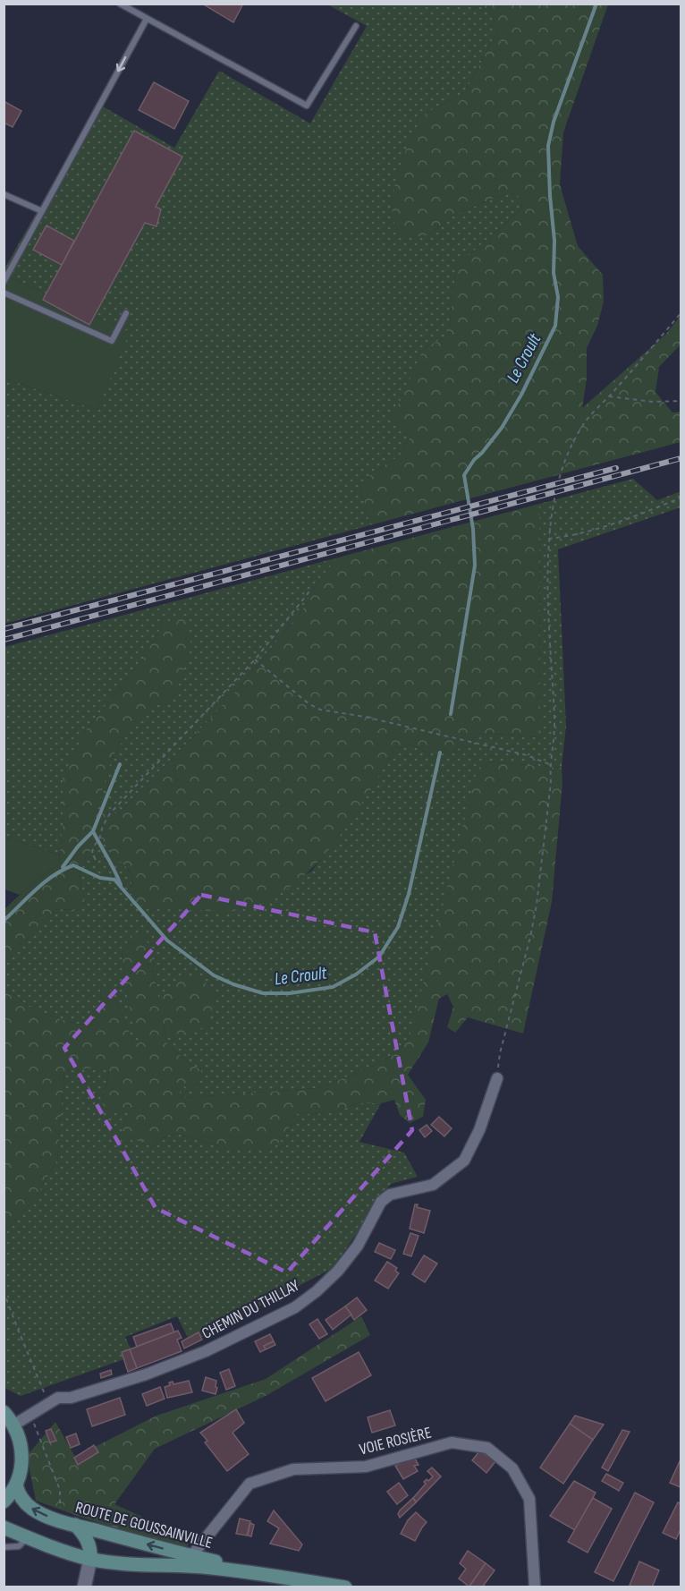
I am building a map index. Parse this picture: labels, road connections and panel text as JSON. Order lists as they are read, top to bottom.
{
  "streets": {
    "main road": ["ROUTE DE GOUSSAINVILLE"],
    "street": ["CHEMIN DU THILLAY", "VOIE ROSIÈRE"]
  },
  "crossings": [
    ["VOIE ROSIÈRE", "ROUTE DE GOUSSAINVILLE"]
  ],
  "water": ["Le Croult"]
}
